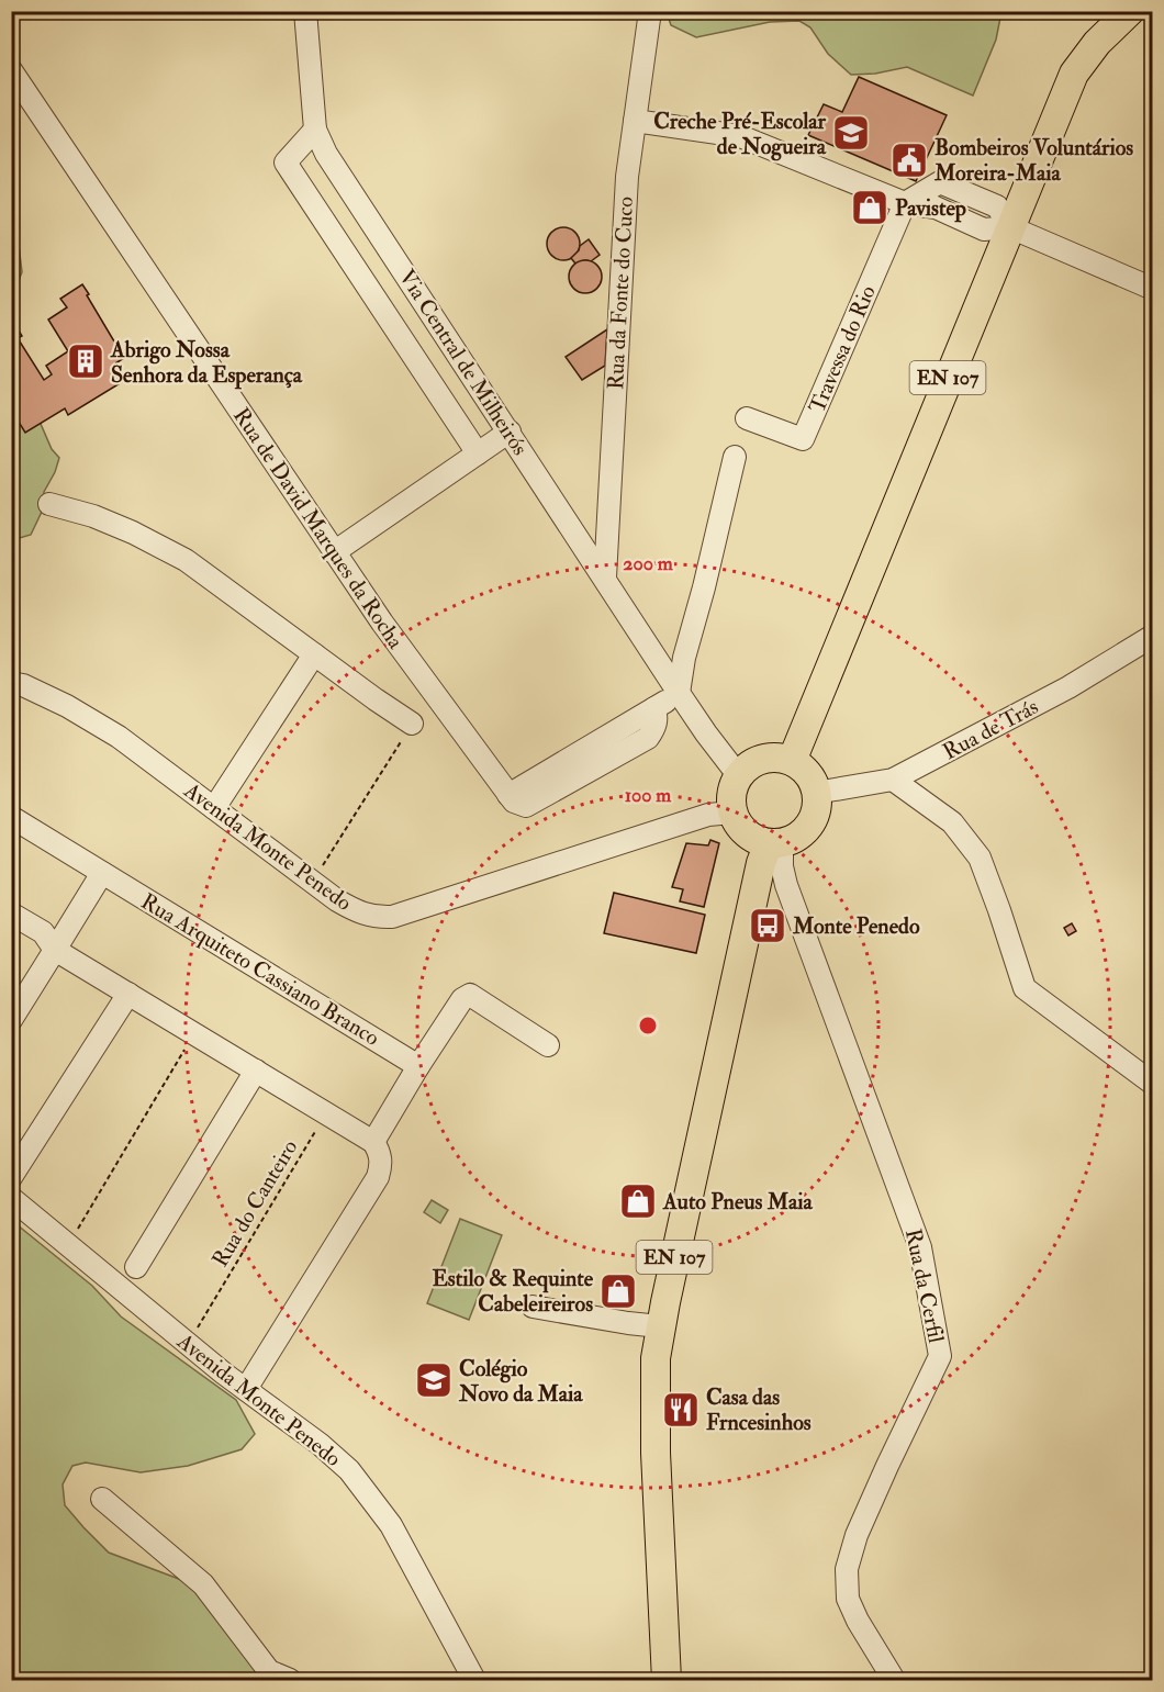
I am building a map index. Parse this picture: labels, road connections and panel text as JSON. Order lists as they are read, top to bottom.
{
  "streets": {
    "main road": ["EN 107"],
    "street": [
      "Rua da Fonte do Cuco",
      "Travessa do Rio",
      "Via Central de Milheirós",
      "Rua de David Marques da Rocha",
      "Rua de Trás",
      "Avenida Monte Penedo",
      "Rua Arquiteto Cassiano Branco",
      "Rua da Cerfil"
    ],
    "path": ["Rua do Canteiro"]
  },
  "crossings": [
    ["Rua da Fonte do Cuco", "Via Central de Milheirós"],
    ["Via Central de Milheirós", "EN 107"],
    ["Via Central de Milheirós", "Rua de David Marques da Rocha"],
    ["Via Central de Milheirós", "Rua de Trás"],
    ["Via Central de Milheirós", "Avenida Monte Penedo"],
    ["Via Central de Milheirós", "Rua da Cerfil"],
    ["EN 107", "Rua de Trás"],
    ["EN 107", "Avenida Monte Penedo"],
    ["EN 107", "Rua da Cerfil"],
    ["Rua de Trás", "Avenida Monte Penedo"],
    ["Rua de Trás", "Rua da Cerfil"],
    ["Avenida Monte Penedo", "Rua do Canteiro"],
    ["Avenida Monte Penedo", "Rua da Cerfil"]
  ],
  "places": {
    "school or university": ["Creche Pré-Escolar de Nogueira", "Colégio Novo da Maia"],
    "public building": ["Bombeiros Voluntários Moreira-Maia"],
    "shop": ["Pavistep", "Auto Pneus Maia", "Estilo & Requinte Cabeleireiros"],
    "building": ["Abrigo Nossa Senhora da Esperança"],
    "bus stop": ["Monte Penedo"],
    "restaurant": ["Casa das Frncesinhos"]
  },
  "rings": ["200 m", "100 m"]
}
